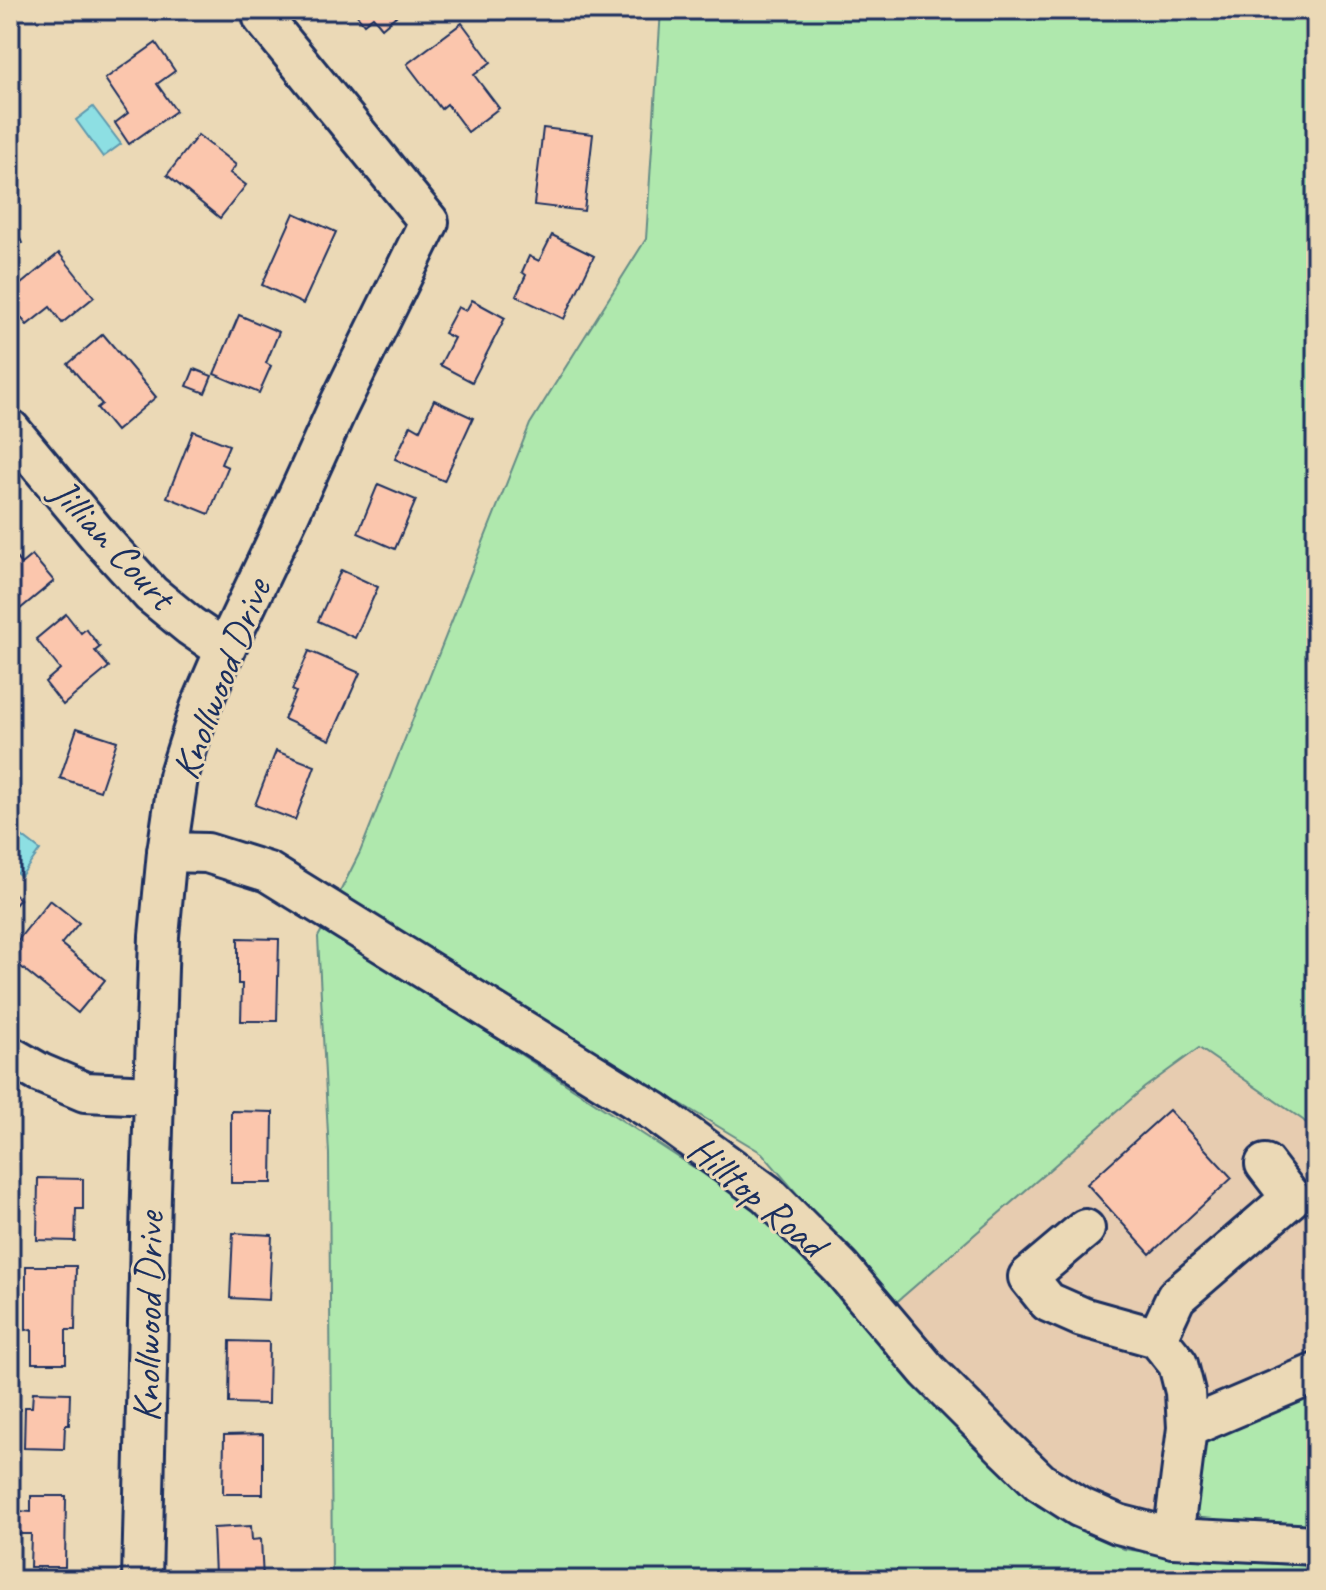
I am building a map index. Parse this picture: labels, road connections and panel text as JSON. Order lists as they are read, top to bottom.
{
  "streets": {
    "street": ["Jillian Court", "Knollwood Drive", "Hilltop Road"]
  },
  "crossings": [
    ["Jillian Court", "Knollwood Drive"],
    ["Knollwood Drive", "Hilltop Road"]
  ]
}
